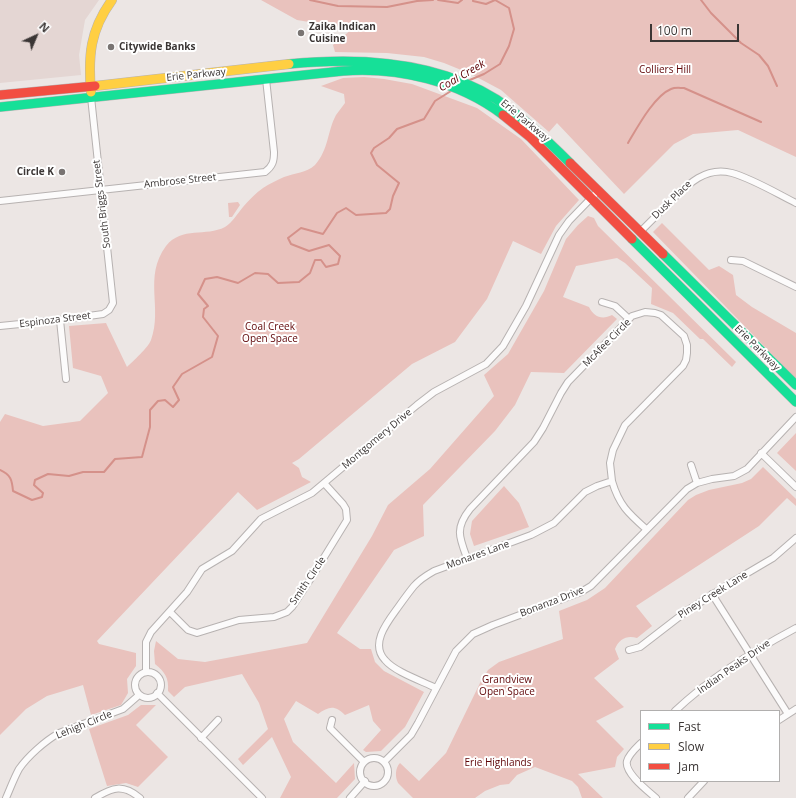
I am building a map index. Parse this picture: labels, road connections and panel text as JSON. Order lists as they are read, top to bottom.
{
  "streets": {
    "main road": ["Erie Parkway"],
    "street": [
      "Ambrose Street",
      "Dusk Place",
      "South Briggs Street",
      "Espinoza Street",
      "McAfee Circle",
      "Montgomery Drive",
      "Monares Lane",
      "Smith Circle",
      "Piney Creek Lane",
      "Bonanza Drive",
      "Indian Peaks Drive",
      "Lehigh Circle"
    ]
  },
  "crossings": [
    ["Erie Parkway", "Ambrose Street"],
    ["Erie Parkway", "Dusk Place"],
    ["Erie Parkway", "South Briggs Street"],
    ["Erie Parkway", "Montgomery Drive"],
    ["Ambrose Street", "South Briggs Street"],
    ["South Briggs Street", "Espinoza Street"],
    ["McAfee Circle", "Monares Lane"],
    ["Montgomery Drive", "Smith Circle"],
    ["Montgomery Drive", "Lehigh Circle"],
    ["Monares Lane", "Bonanza Drive"]
  ],
  "water": ["Coal Creek"],
  "parks": [
    "Colliers Hill",
    "Coal Creek Open Space",
    "Grandview Open Space",
    "Erie Highlands"
  ],
  "places": ["Zaika Indican Cuisine", "Citywide Banks", "Circle K"],
  "legend": ["Fast", "Slow", "Jam"],
  "scale_bar": "100 m",
  "north": "top right"
}
